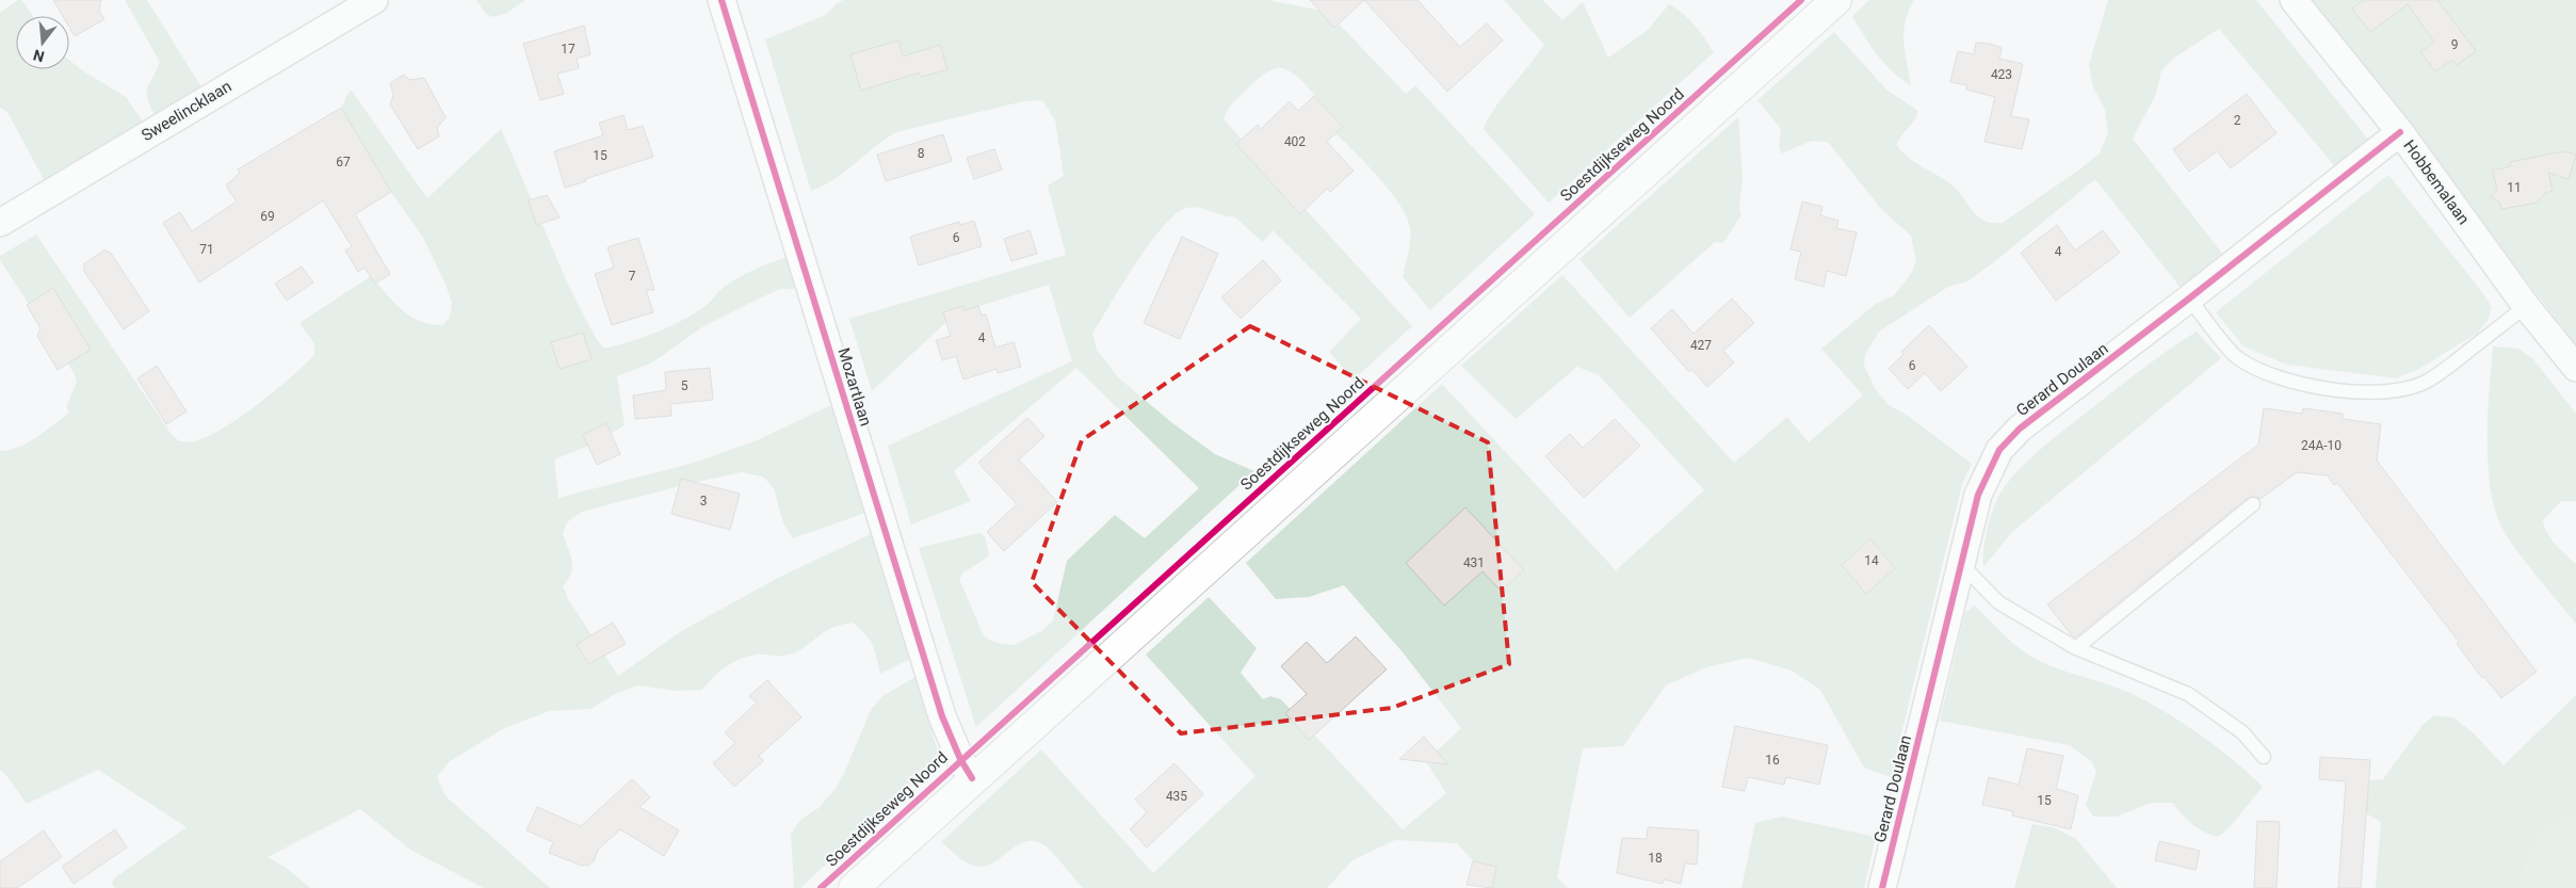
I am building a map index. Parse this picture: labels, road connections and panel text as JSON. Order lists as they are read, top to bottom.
{
  "streets": {
    "street": [
      "Sweelincklaan",
      "Hobbemalaan",
      "Gerard Doulaan",
      "Mozartlaan"
    ],
    "cycle path": ["Soestdijkseweg Noord"]
  },
  "crossings": [
    ["Hobbemalaan", "Gerard Doulaan"]
  ],
  "house_numbers": [
    "9",
    "17",
    "423",
    "2",
    "402",
    "8",
    "15",
    "67",
    "11",
    "69",
    "6",
    "71",
    "4",
    "7",
    "4",
    "427",
    "6",
    "5",
    "24A-10",
    "3",
    "14",
    "431",
    "16",
    "435",
    "15",
    "18"
  ],
  "north": "bottom"
}
